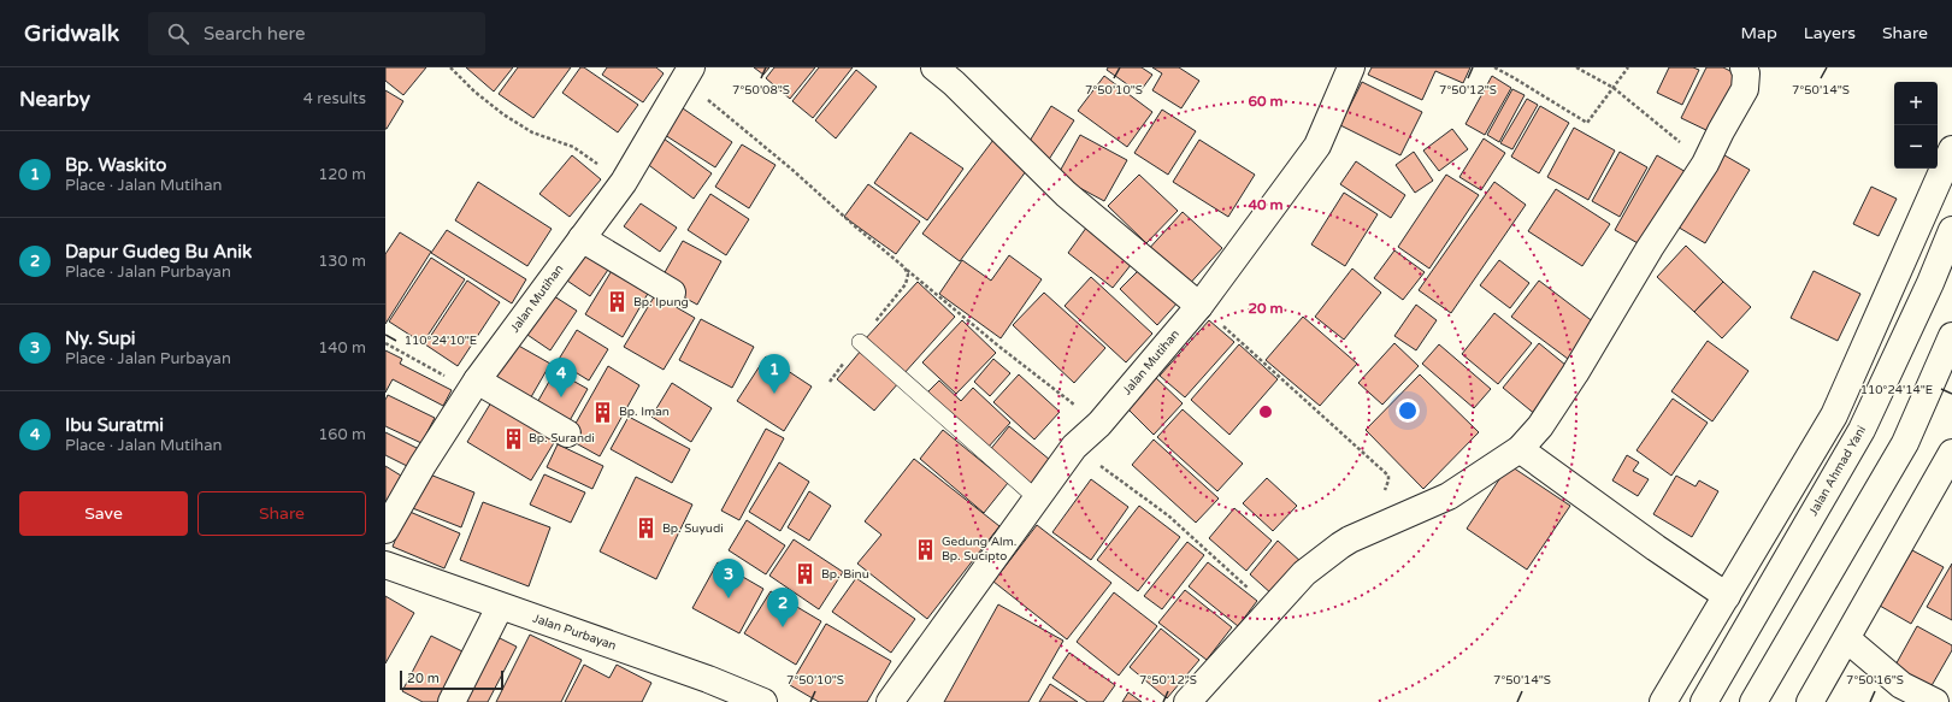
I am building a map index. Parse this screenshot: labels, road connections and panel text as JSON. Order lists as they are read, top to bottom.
{
  "streets": {
    "main road": ["Jalan Mutihan", "Jalan Ahmad Yani", "Jalan Purbayan"]
  },
  "places": {
    "building": [
      "Bp. Ipung",
      "Bp. Iman",
      "Bp. Surandi",
      "Bp. Suyudi",
      "Gedung Alm. Bp. Sucipto",
      "Bp. Binu"
    ]
  },
  "scale_bar": "20 m",
  "page": {
    "header": "Gridwalk",
    "search": "Search here",
    "nav": ["Map", "Layers", "Share"],
    "heading": ["Nearby", "4 results"],
    "map_buttons": ["+", "−"],
    "list": [
      {
        "mark": "1",
        "name": "Bp. Waskito",
        "note": "Place · Jalan Mutihan",
        "value": "120 m"
      },
      {
        "mark": "2",
        "name": "Dapur Gudeg Bu Anik",
        "note": "Place · Jalan Purbayan",
        "value": "130 m"
      },
      {
        "mark": "3",
        "name": "Ny. Supi",
        "note": "Place · Jalan Purbayan",
        "value": "140 m"
      },
      {
        "mark": "4",
        "name": "Ibu Suratmi",
        "note": "Place · Jalan Mutihan",
        "value": "160 m"
      }
    ],
    "pins": [
      "1",
      "4",
      "3",
      "2"
    ],
    "buttons": ["Save", "Share"],
    "scale": "20 m"
  },
  "coordinates": [
    "7°50'08\"S",
    "7°50'10\"S",
    "7°50'12\"S",
    "7°50'14\"S",
    "110°24'10\"E",
    "110°24'14\"E",
    "7°50'16\"S"
  ],
  "rings": ["60 m", "40 m", "20 m"]
}
